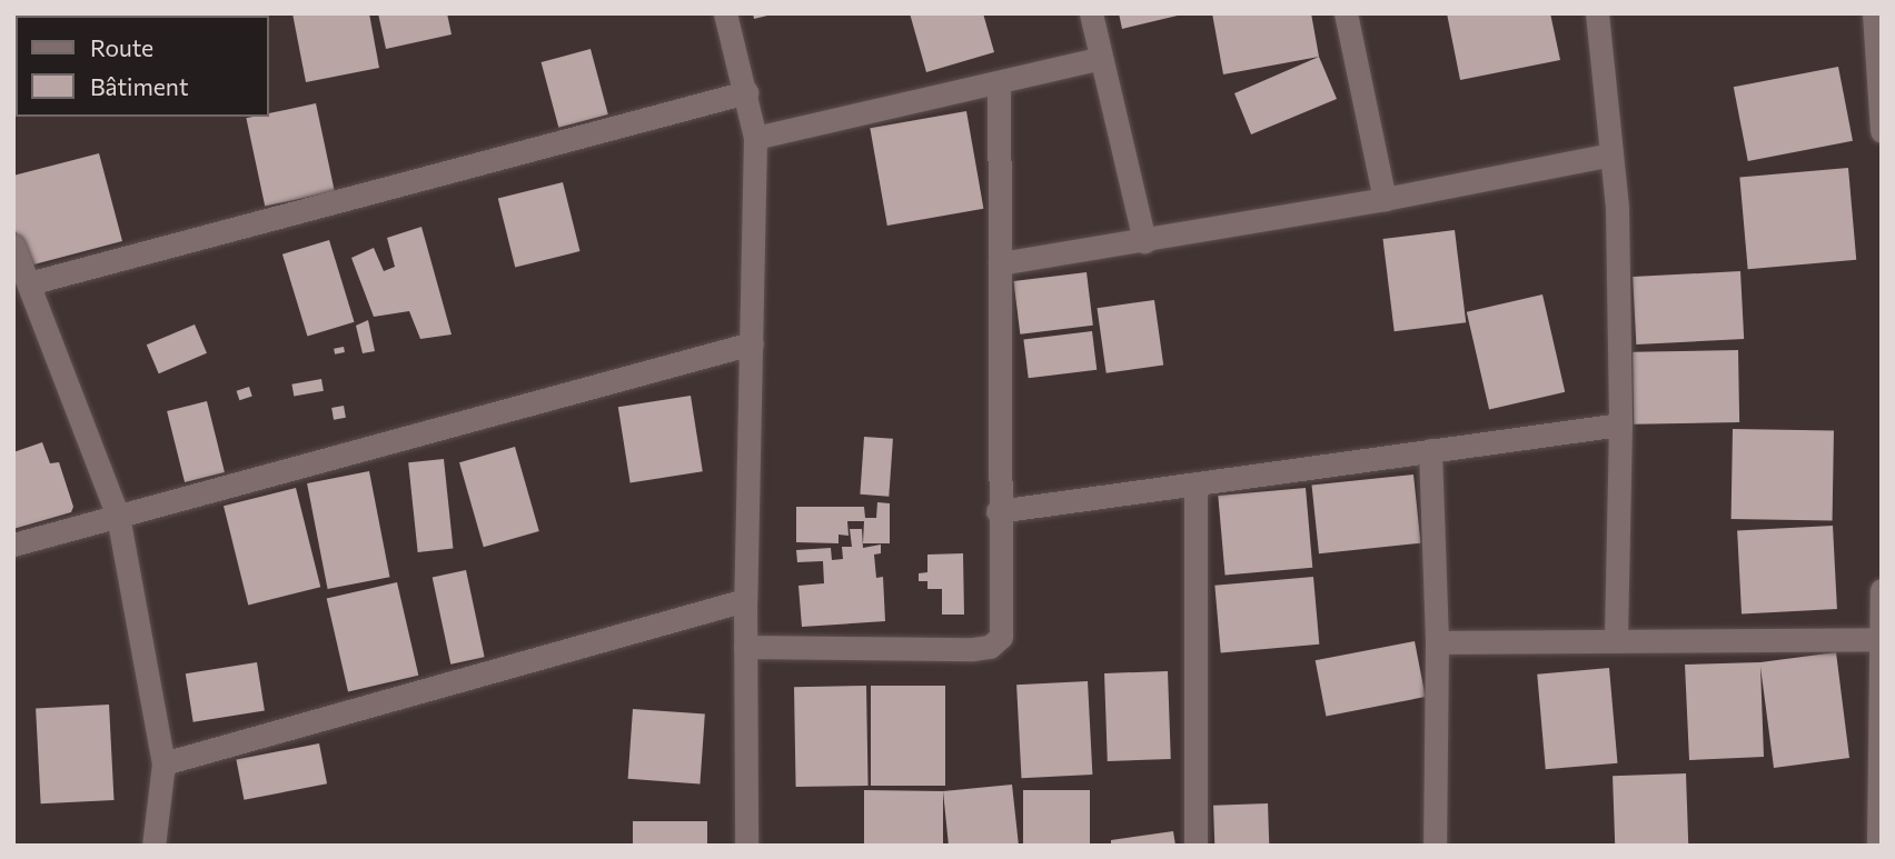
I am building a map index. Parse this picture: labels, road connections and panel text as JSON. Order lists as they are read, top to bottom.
{
  "legend": ["Route", "Bâtiment"]
}
